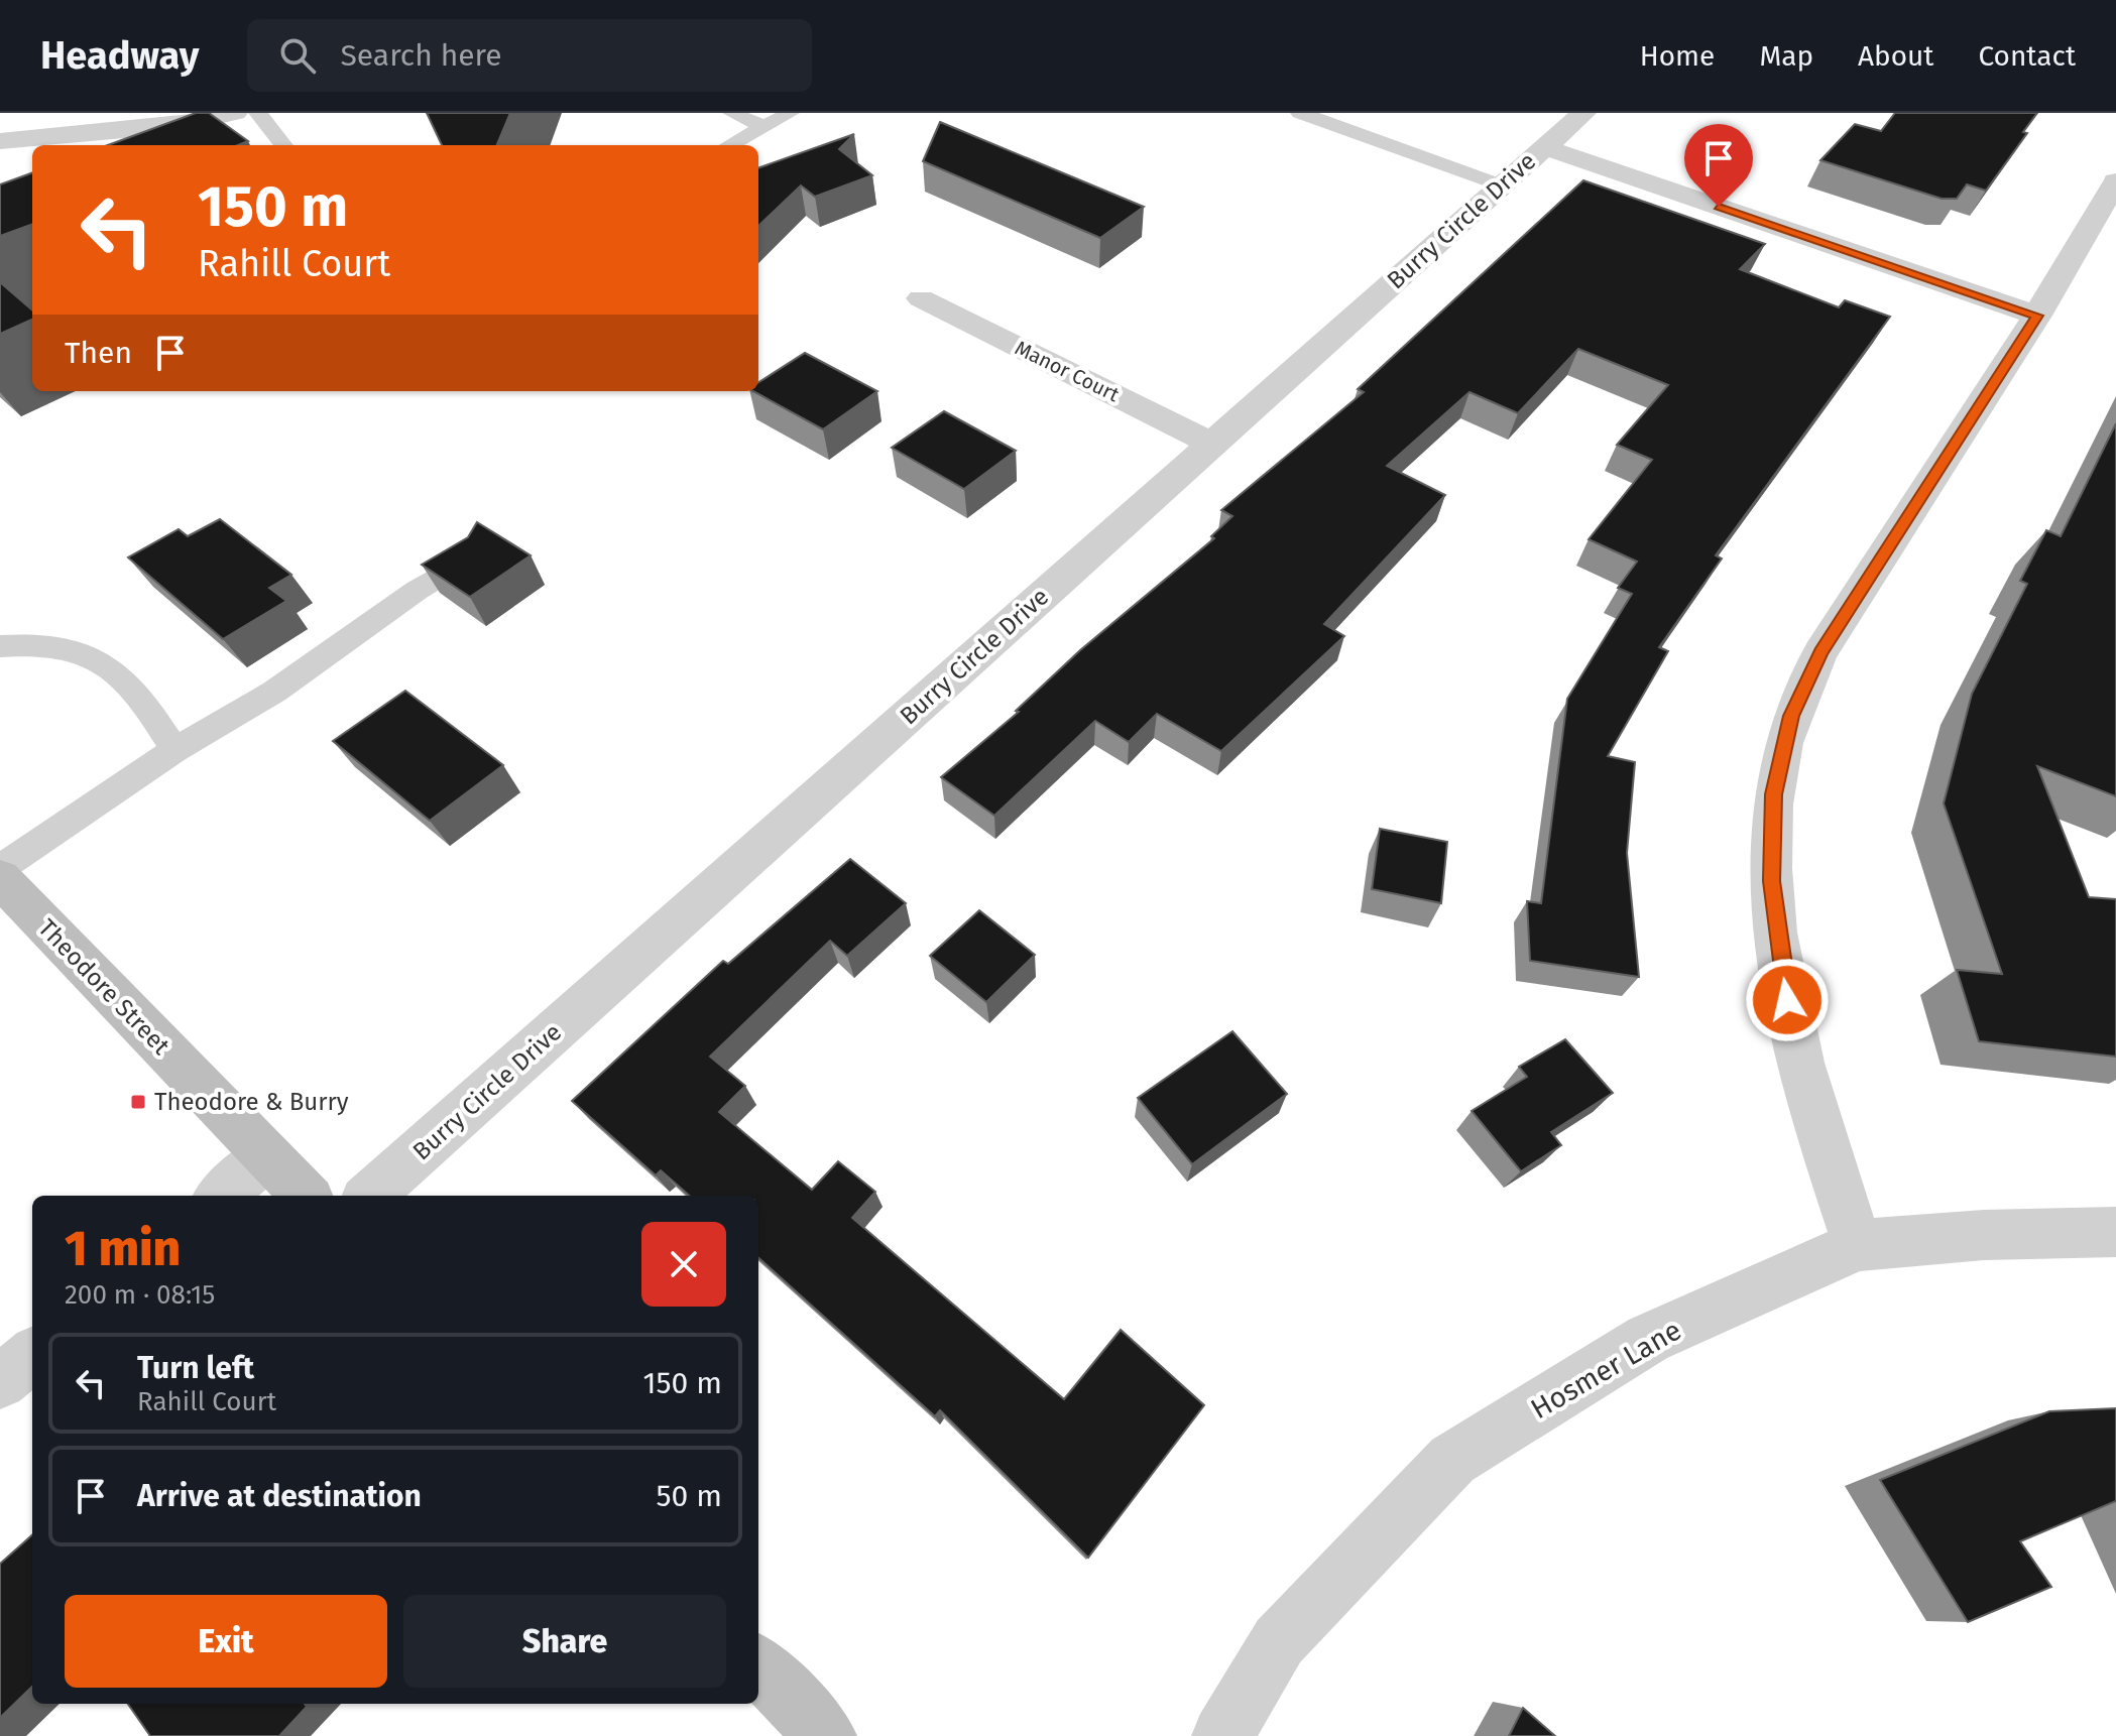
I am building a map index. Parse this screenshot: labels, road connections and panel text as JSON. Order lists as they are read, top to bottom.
{
  "streets": {
    "main road": ["Theodore Street"],
    "street": ["Burry Circle Drive", "Manor Court", "Hosmer Lane"]
  },
  "crossings": [
    ["Burry Circle Drive", "Manor Court"]
  ],
  "places": {
    "transit": ["Theodore & Burry"]
  },
  "page": {
    "header": "Headway",
    "search": "Search here",
    "nav": [
      "Home",
      "Map",
      "About",
      "Contact"
    ],
    "turn": ["150 m", "Rahill Court"],
    "then": "Then",
    "heading": ["1 min", "200 m · 08:15"],
    "list": [
      {
        "name": "Turn left",
        "note": "Rahill Court",
        "value": "150 m"
      },
      {
        "name": "Arrive at destination",
        "value": "50 m"
      }
    ],
    "buttons": ["Exit", "Share"]
  }
}
